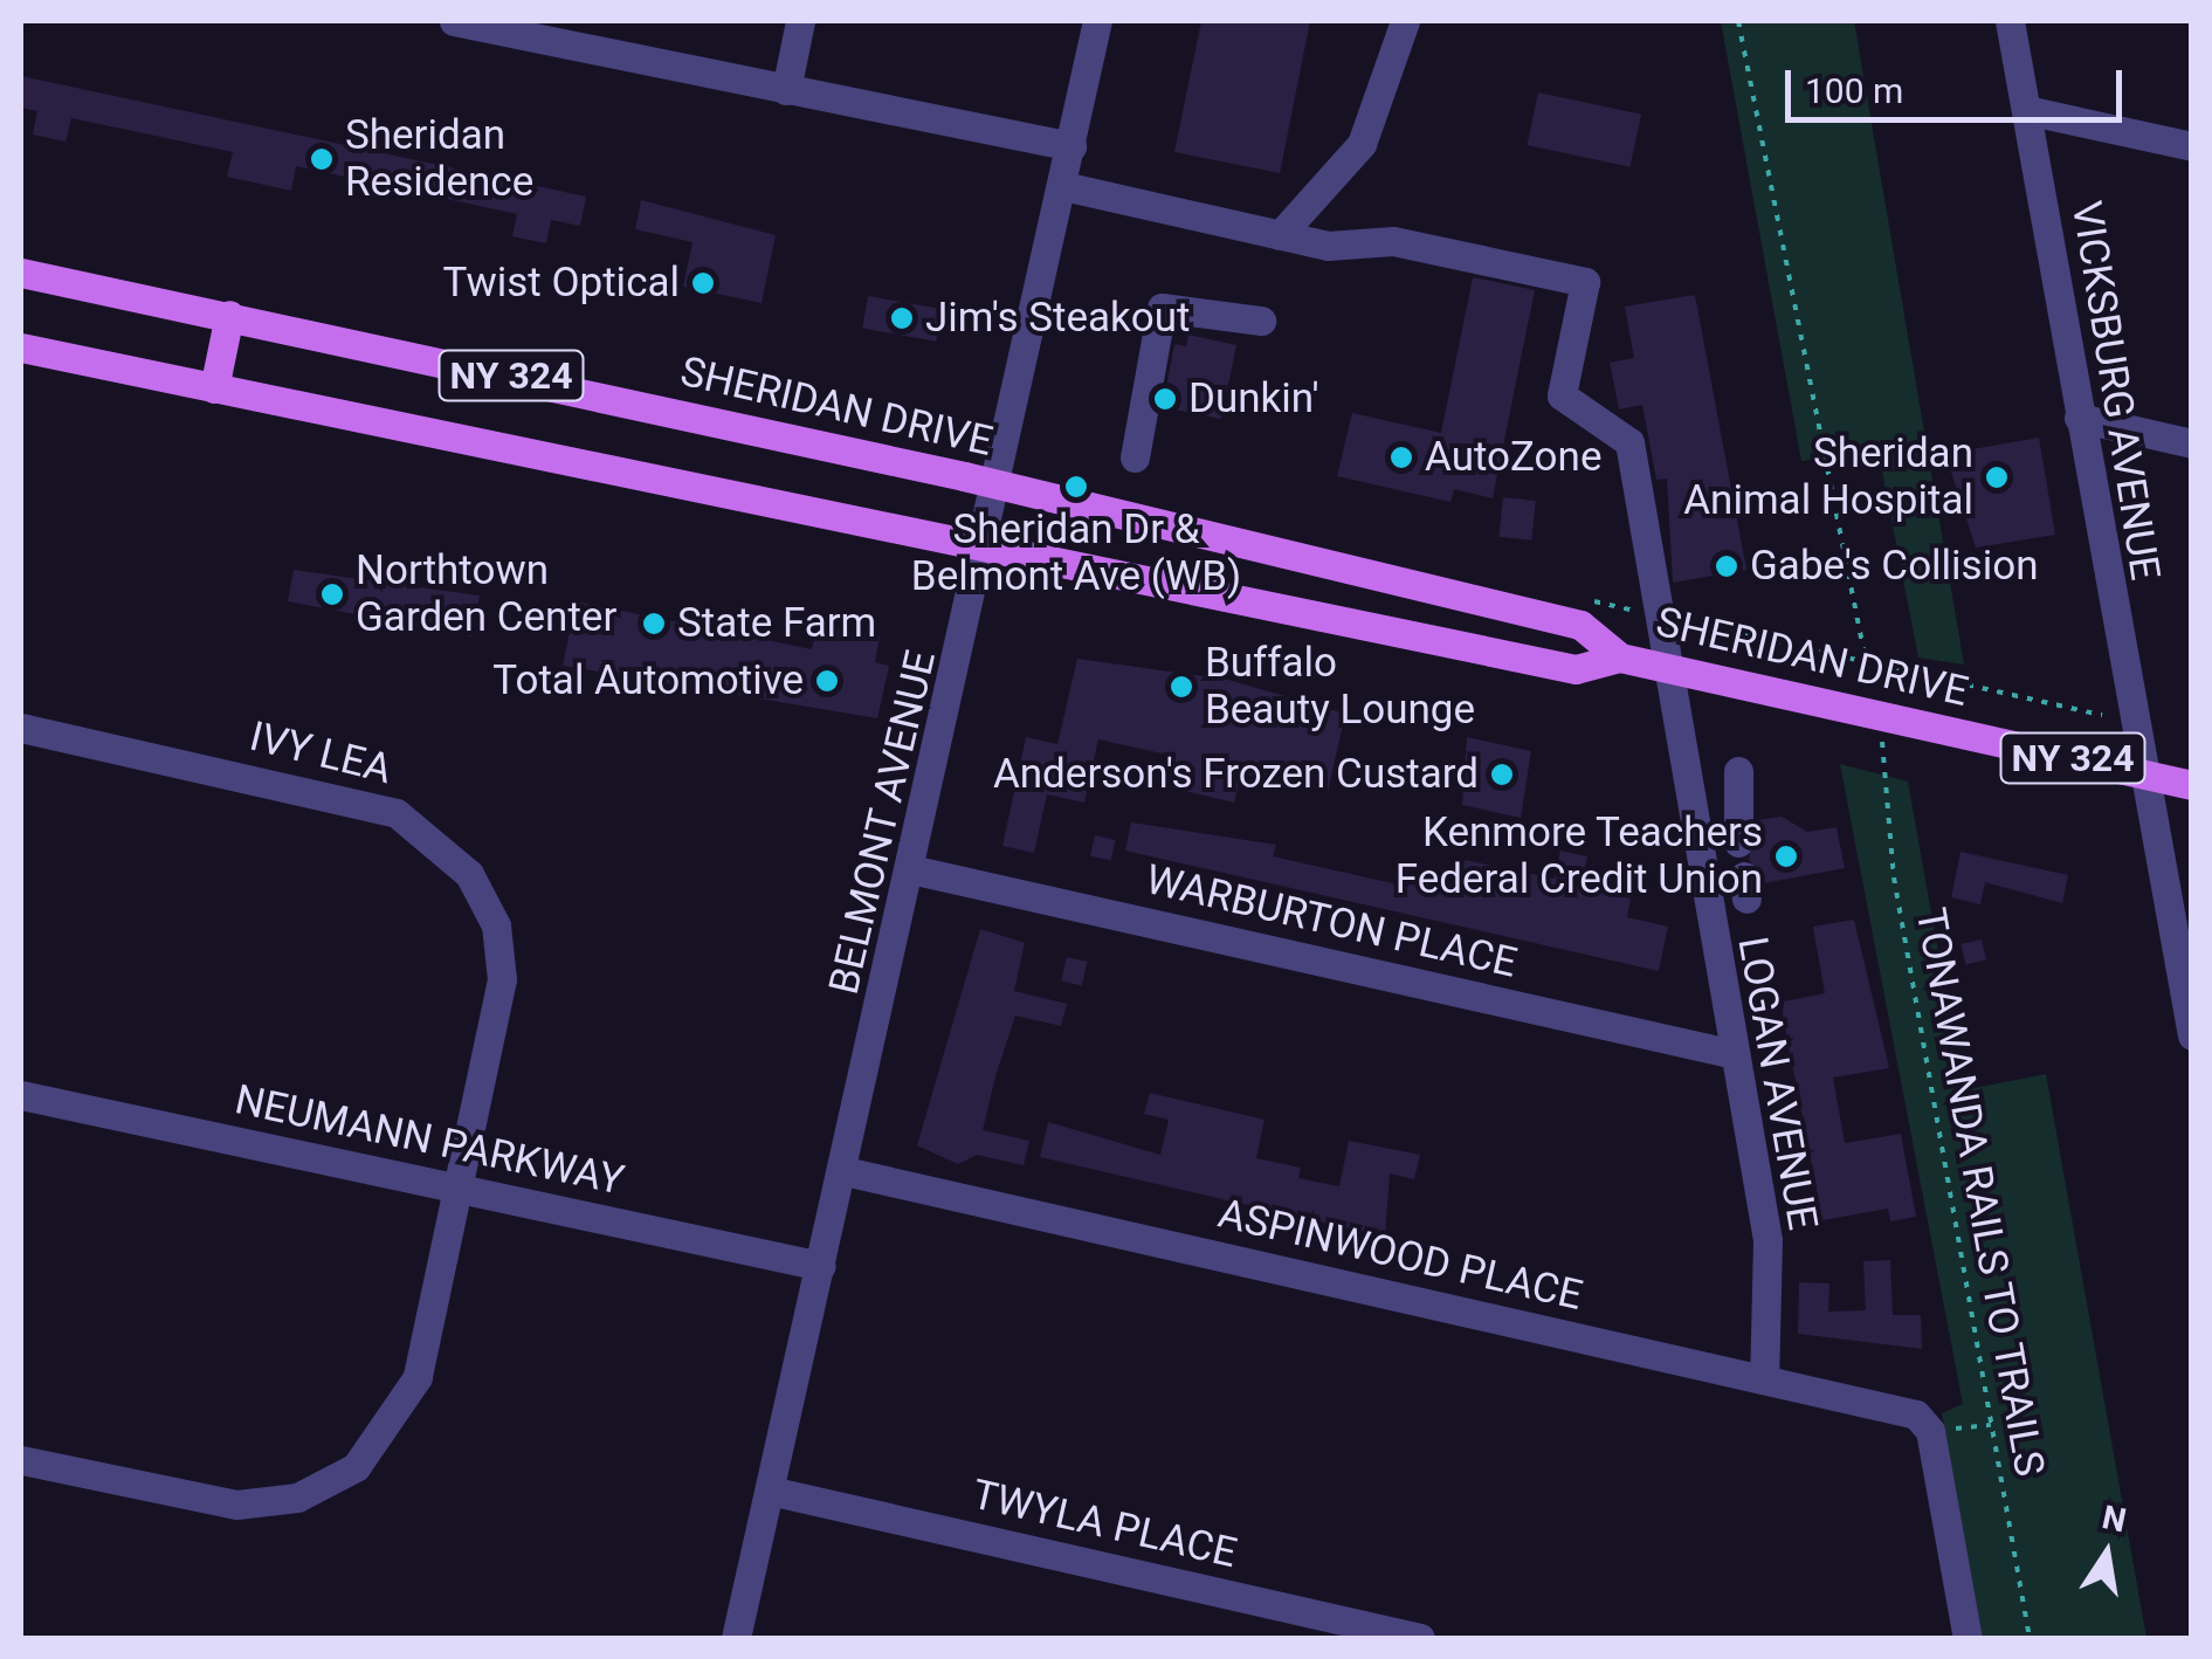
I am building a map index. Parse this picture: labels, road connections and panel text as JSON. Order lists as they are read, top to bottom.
{
  "streets": {
    "main road": ["NY 324", "SHERIDAN DRIVE"],
    "street": [
      "VICKSBURG AVENUE",
      "IVY LEA",
      "BELMONT AVENUE",
      "WARBURTON PLACE",
      "LOGAN AVENUE",
      "NEUMANN PARKWAY",
      "ASPINWOOD PLACE",
      "TWYLA PLACE"
    ],
    "path": ["TONAWANDA RAILS TO TRAILS"]
  },
  "crossings": [
    ["VICKSBURG AVENUE", "SHERIDAN DRIVE"],
    ["SHERIDAN DRIVE", "BELMONT AVENUE"],
    ["SHERIDAN DRIVE", "LOGAN AVENUE"],
    ["IVY LEA", "NEUMANN PARKWAY"],
    ["BELMONT AVENUE", "WARBURTON PLACE"],
    ["BELMONT AVENUE", "NEUMANN PARKWAY"],
    ["BELMONT AVENUE", "ASPINWOOD PLACE"],
    ["BELMONT AVENUE", "TWYLA PLACE"],
    ["WARBURTON PLACE", "LOGAN AVENUE"],
    ["LOGAN AVENUE", "ASPINWOOD PLACE"]
  ],
  "places": [
    "Sheridan Residence",
    "Twist Optical",
    "Jim's Steakout",
    "Dunkin'",
    "AutoZone",
    "Sheridan Animal Hospital",
    "Sheridan Dr & Belmont Ave (WB)",
    "Gabe's Collision",
    "Northtown Garden Center",
    "State Farm",
    "Total Automotive",
    "Buffalo Beauty Lounge",
    "Anderson's Frozen Custard",
    "Kenmore Teachers Federal Credit Union"
  ],
  "scale_bar": "100 m",
  "north": "top"
}
